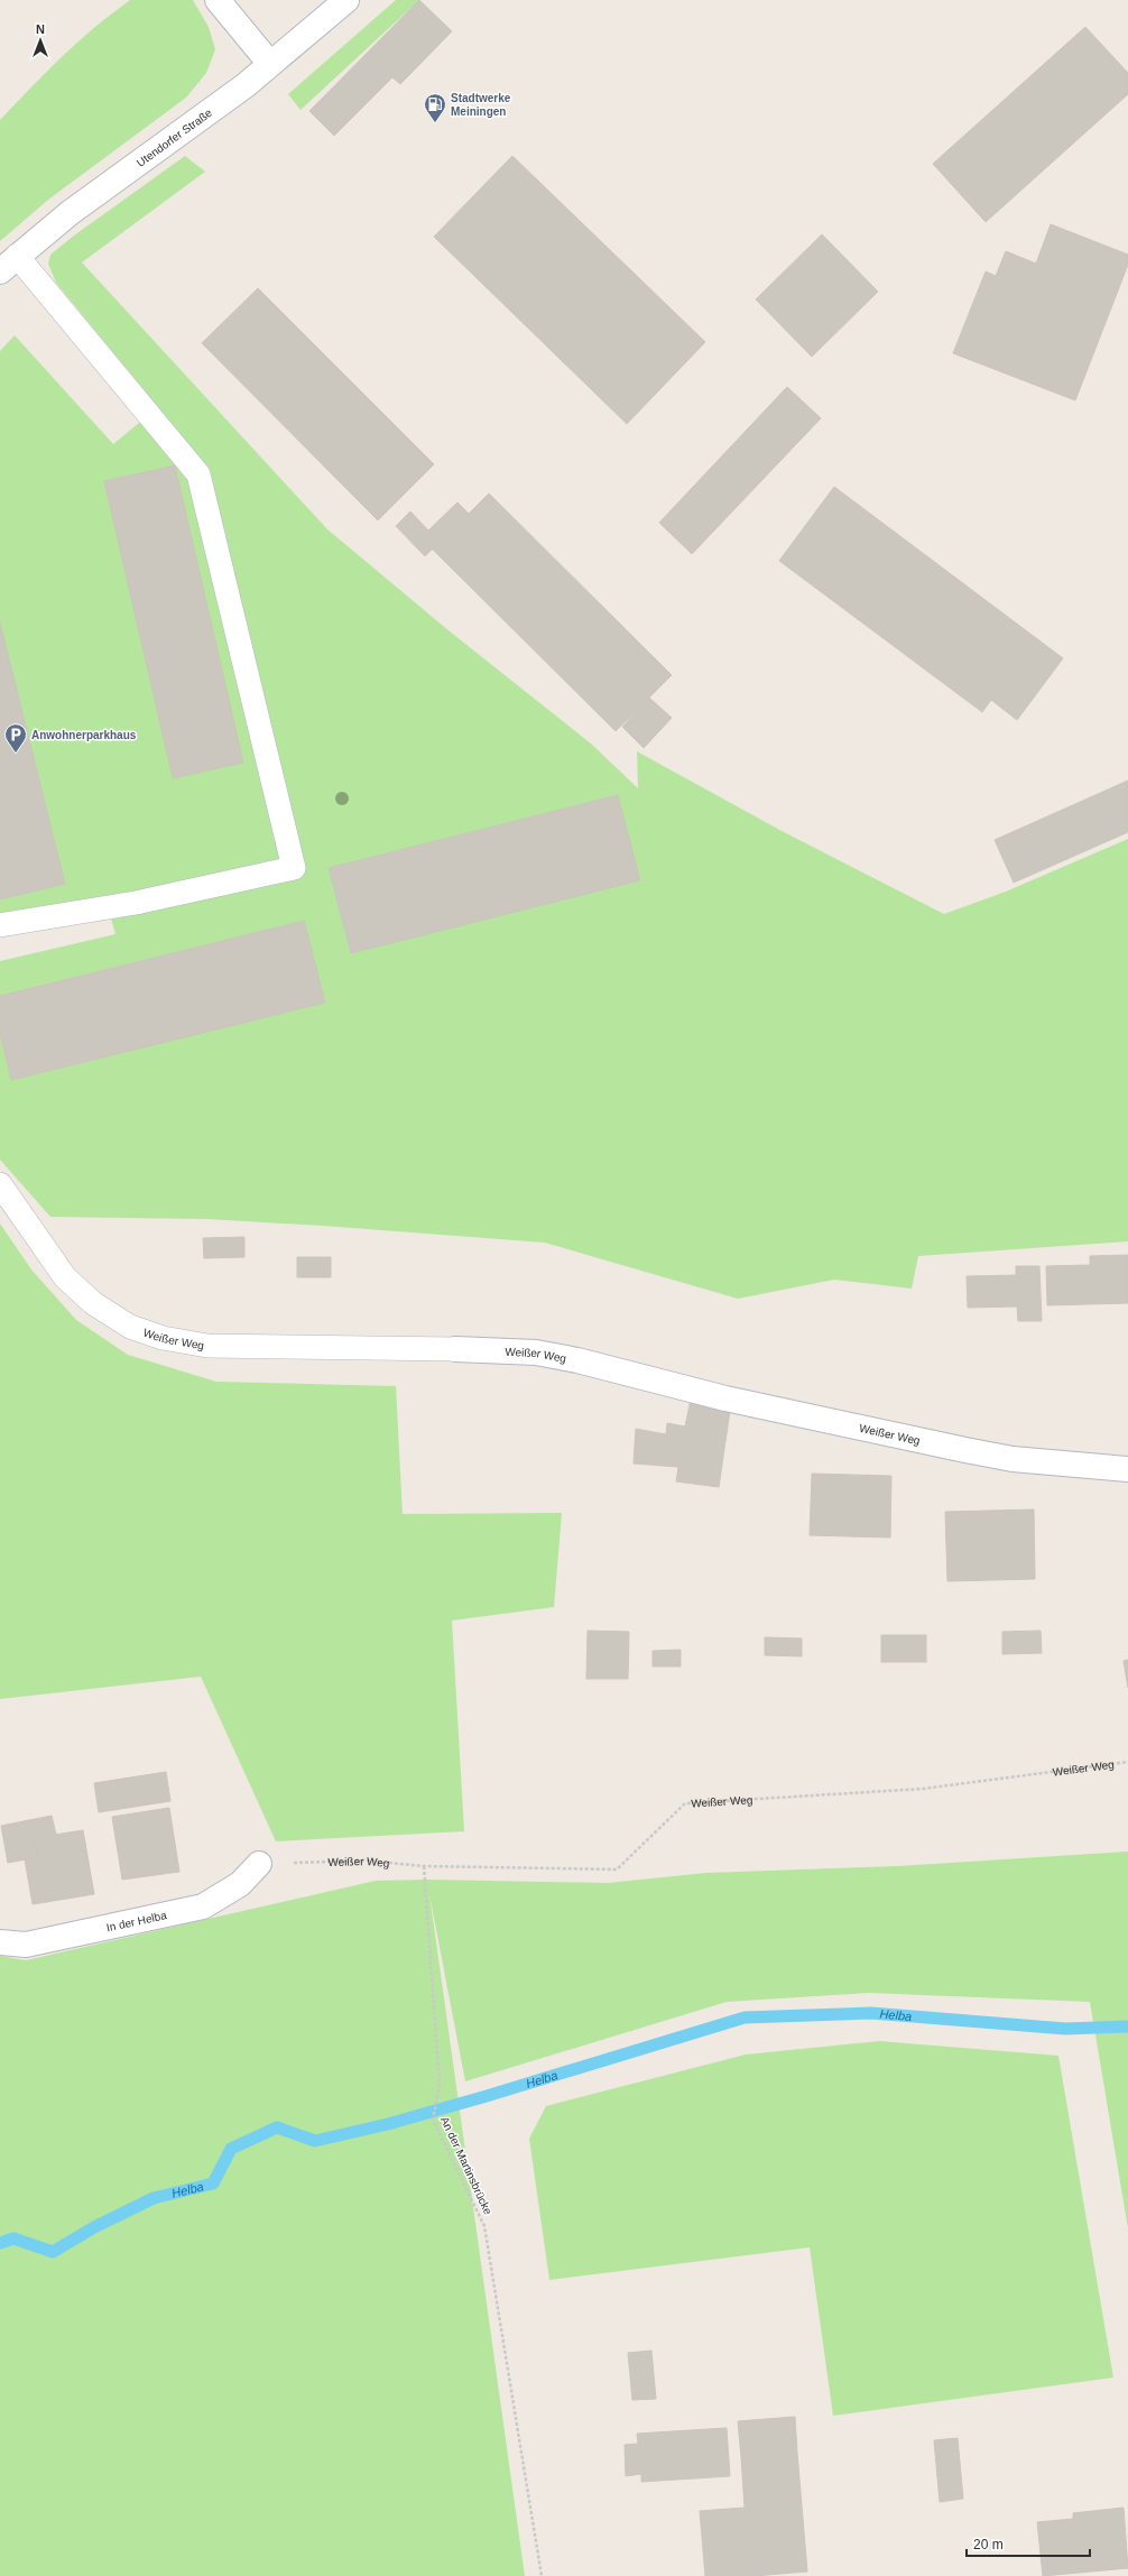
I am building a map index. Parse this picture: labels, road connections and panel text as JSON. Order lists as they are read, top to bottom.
{
  "streets": {
    "street": ["Utendorfer Straße", "Weißer Weg", "In der Helba"],
    "path": ["An der Martinsbrücke"]
  },
  "crossings": [
    ["Weißer Weg", "In der Helba"],
    ["Weißer Weg", "An der Martinsbrücke"]
  ],
  "water": ["Helba"],
  "places": {
    "fuel station": ["Stadtwerke Meiningen"],
    "parking": ["Anwohnerparkhaus"]
  },
  "scale_bar": "20 m",
  "north": "top"
}
